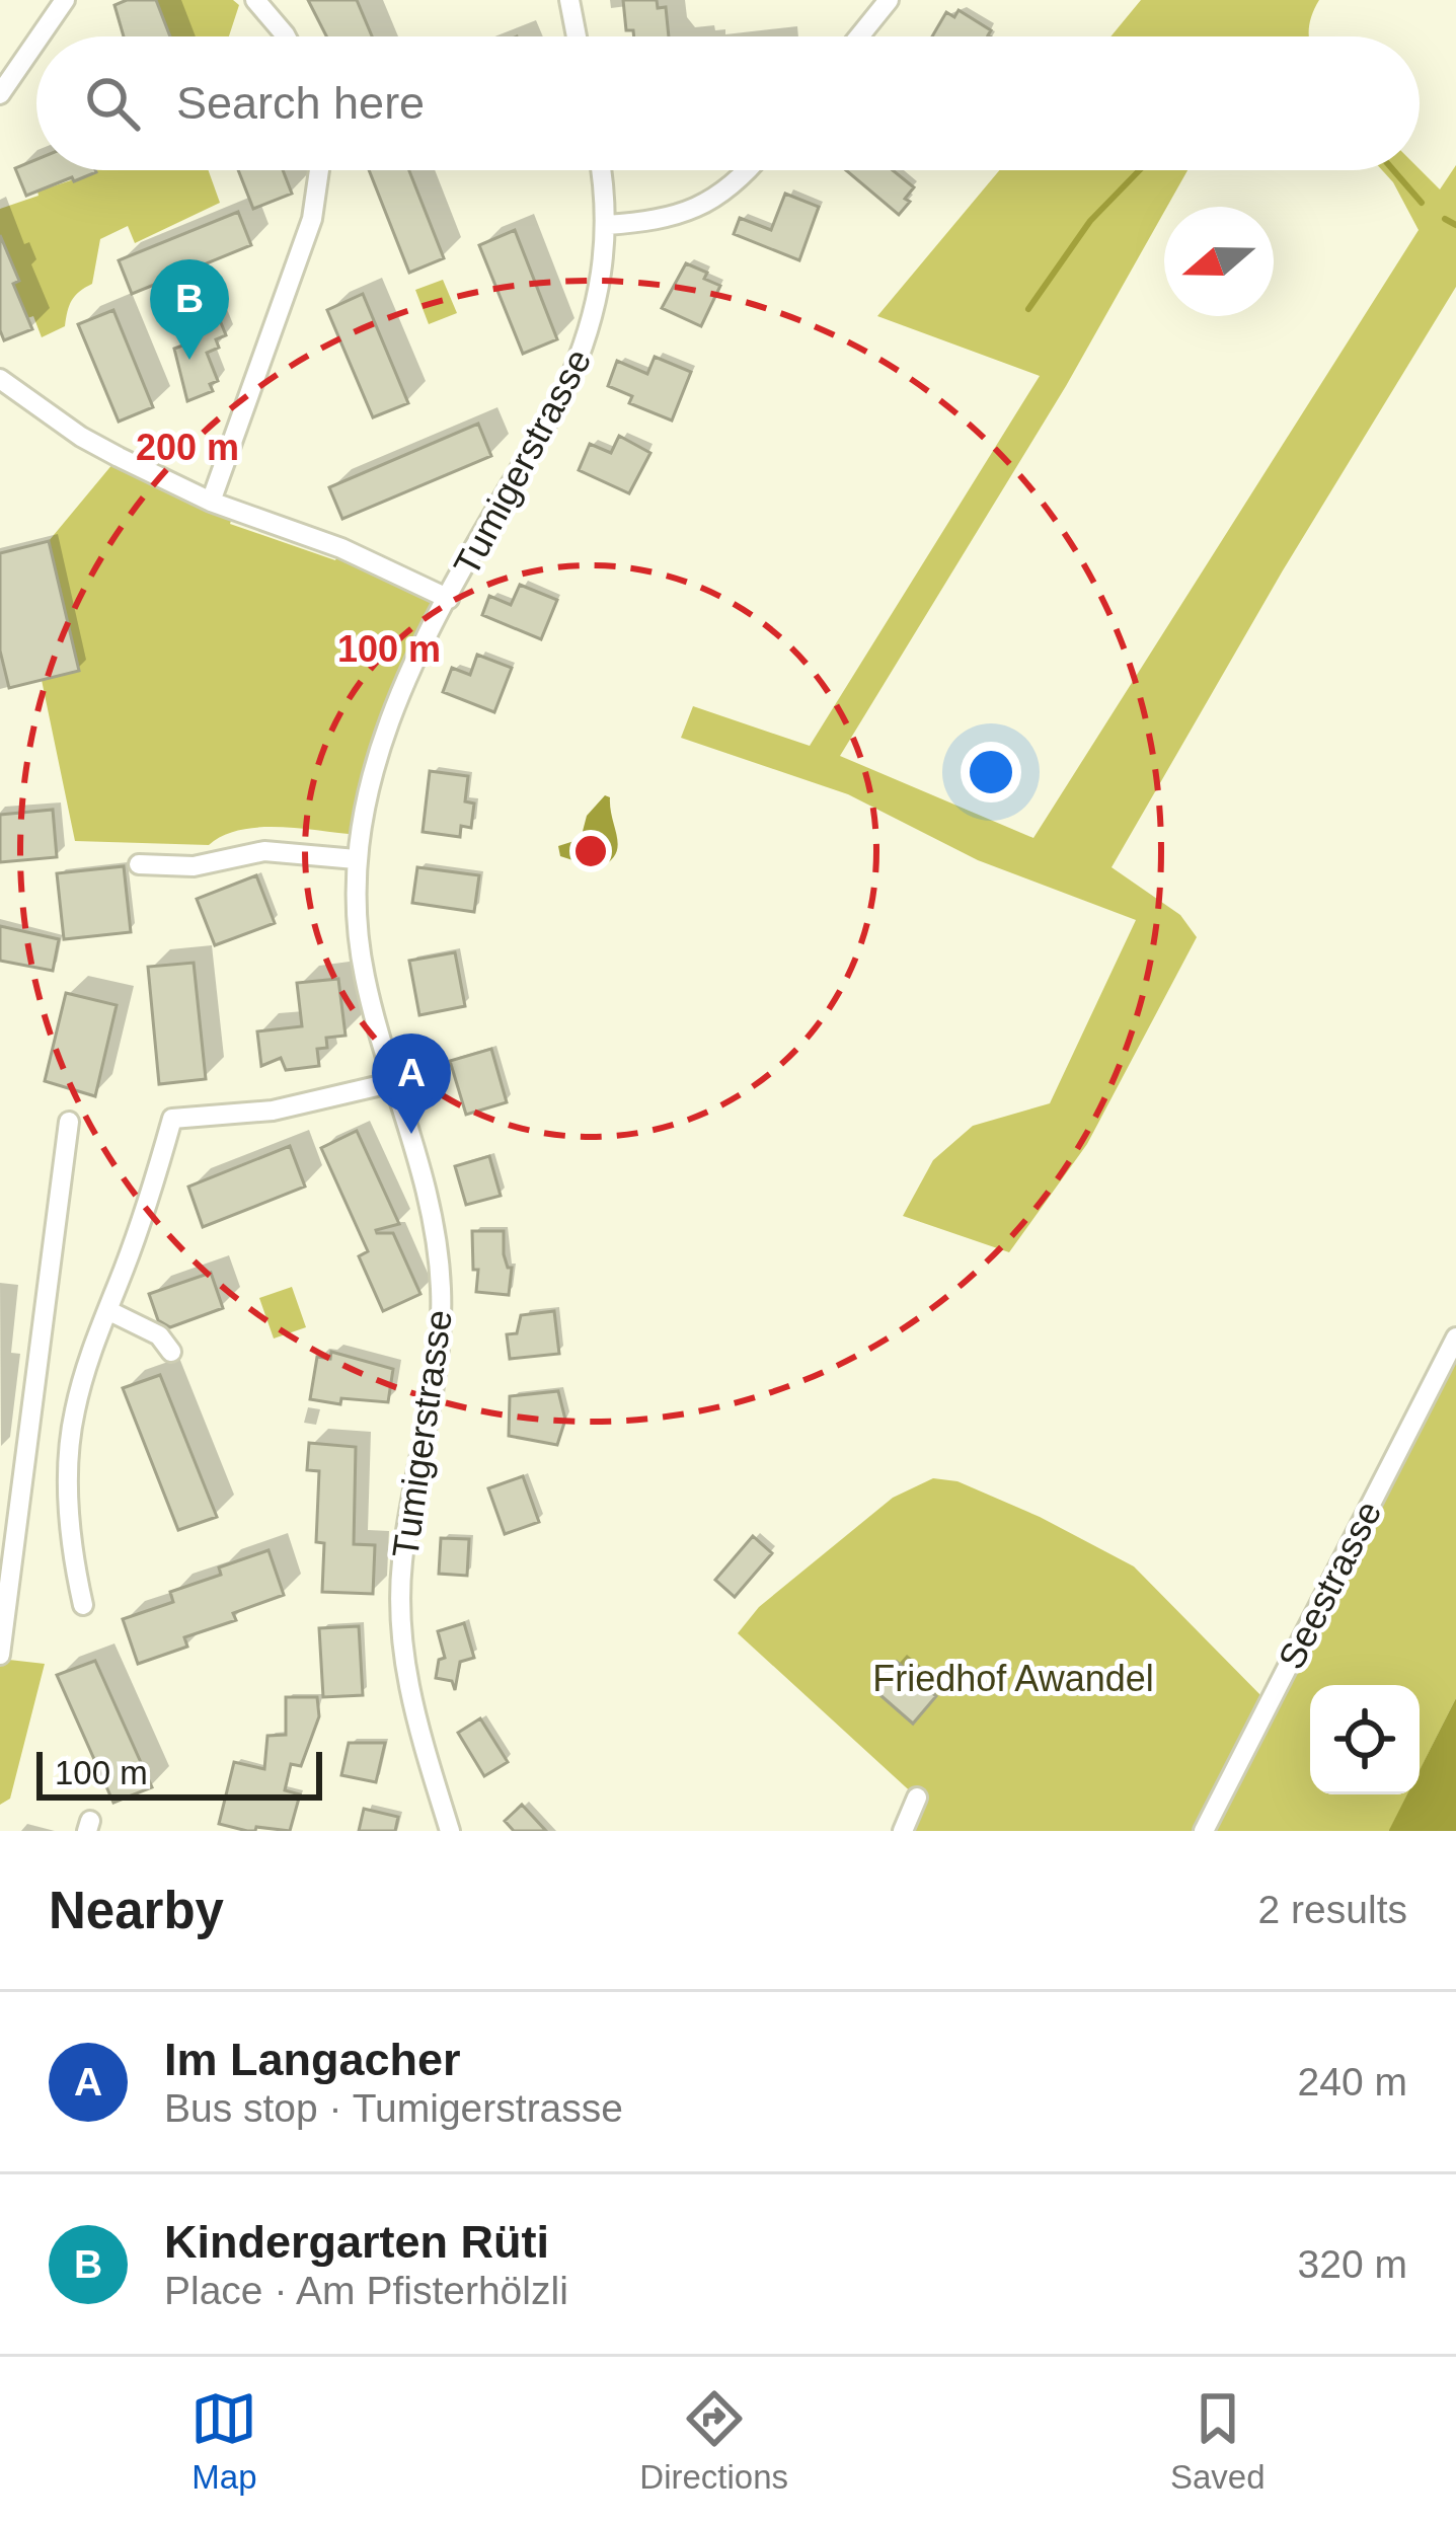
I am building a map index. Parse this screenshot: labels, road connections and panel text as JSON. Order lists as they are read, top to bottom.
{
  "streets": {
    "street": ["Tumigerstrasse", "Seestrasse"]
  },
  "parks": ["Friedhof Awandel"],
  "scale_bar": "100 m",
  "north": "left",
  "page": {
    "search": "Search here",
    "pins": ["B", "A"],
    "scale": "100 m",
    "heading": ["Nearby", "2 results"],
    "list": [
      {
        "mark": "A",
        "name": "Im Langacher",
        "note": "Bus stop · Tumigerstrasse",
        "value": "240 m"
      },
      {
        "mark": "B",
        "name": "Kindergarten Rüti",
        "note": "Place · Am Pfisterhölzli",
        "value": "320 m"
      }
    ],
    "nav": ["Map", "Directions", "Saved"]
  },
  "rings": ["200 m", "100 m"]
}
